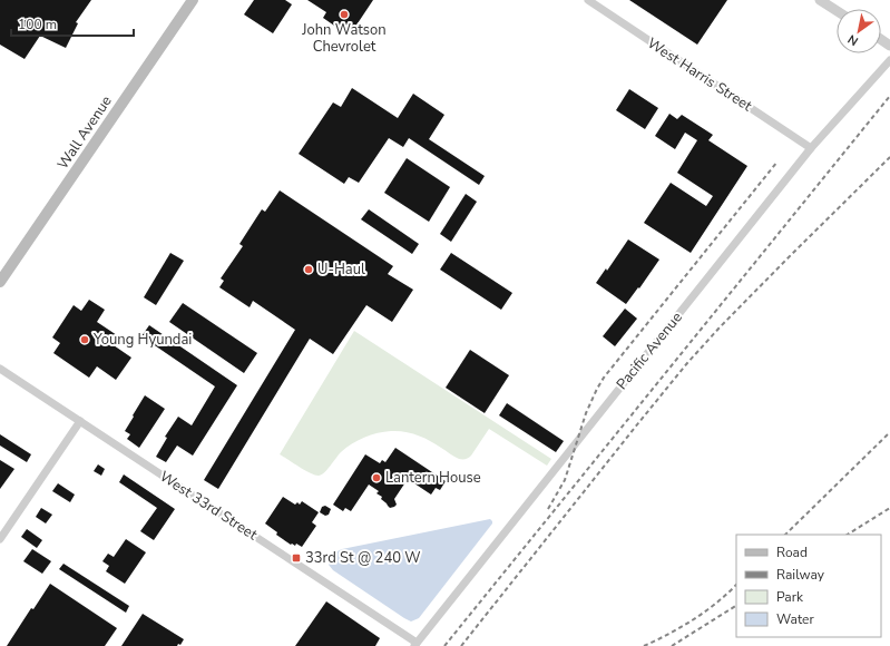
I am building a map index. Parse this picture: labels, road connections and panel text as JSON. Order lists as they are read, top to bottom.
{
  "streets": {
    "main road": ["Wall Avenue"],
    "street": ["West Harris Street", "Pacific Avenue", "West 33rd Street"]
  },
  "crossings": [
    ["West Harris Street", "Pacific Avenue"],
    ["Pacific Avenue", "West 33rd Street"]
  ],
  "places": {
    "other": [
      "John Watson Chevrolet",
      "U-Haul",
      "Young Hyundai",
      "Lantern House"
    ],
    "transit": ["33rd St @ 240 W"]
  },
  "legend": [
    "Road",
    "Railway",
    "Park",
    "Water"
  ],
  "scale_bar": "100 m",
  "north": "bottom left"
}
